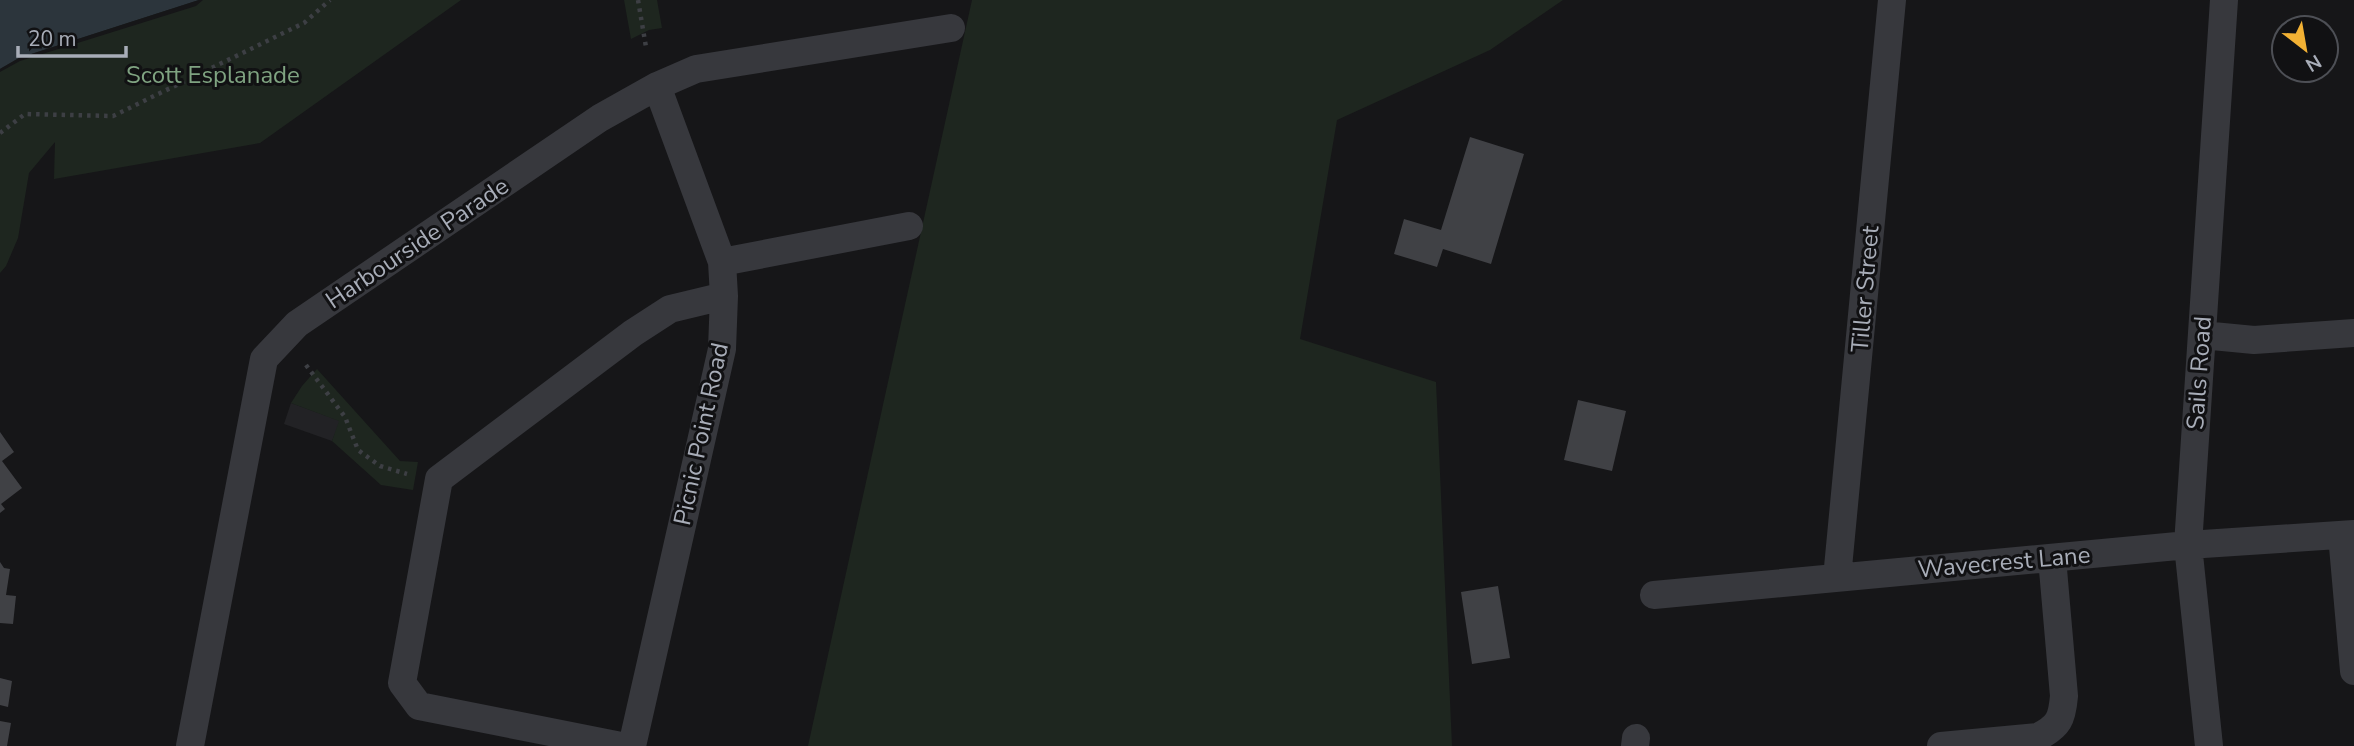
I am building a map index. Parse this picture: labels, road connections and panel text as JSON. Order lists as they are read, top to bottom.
{
  "streets": {
    "street": [
      "Harbourside Parade",
      "Tiller Street",
      "Sails Road",
      "Picnic Point Road",
      "Wavecrest Lane"
    ]
  },
  "crossings": [
    ["Harbourside Parade", "Picnic Point Road"],
    ["Tiller Street", "Wavecrest Lane"],
    ["Sails Road", "Wavecrest Lane"]
  ],
  "parks": ["Scott Esplanade"],
  "scale_bar": "20 m",
  "north": "bottom right"
}
